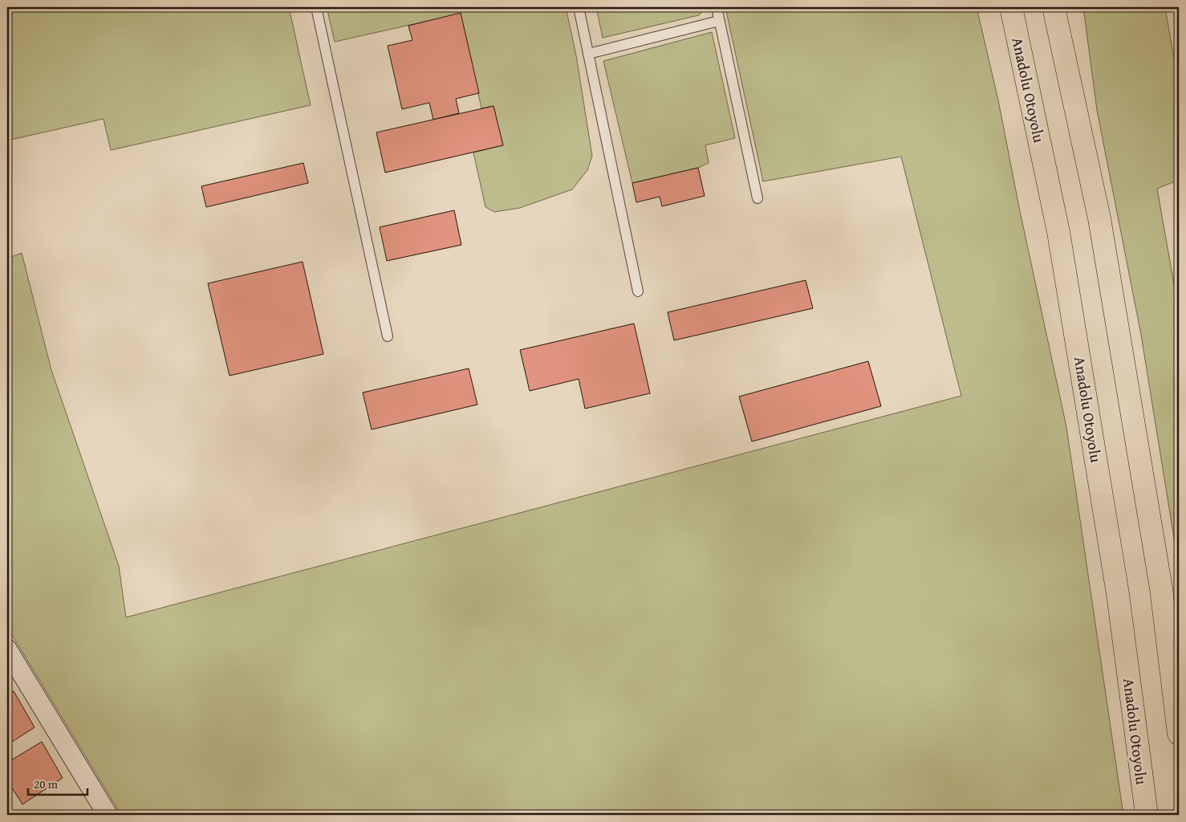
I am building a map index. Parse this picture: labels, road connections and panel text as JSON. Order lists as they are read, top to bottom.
{
  "streets": {
    "highway": ["Anadolu Otoyolu"]
  },
  "scale_bar": "20 m"
}
